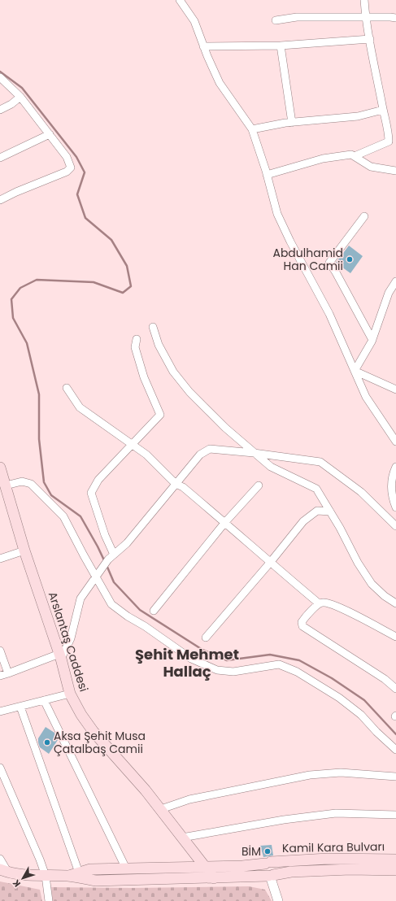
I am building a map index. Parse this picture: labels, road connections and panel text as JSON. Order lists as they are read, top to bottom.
{
  "streets": {
    "main road": ["Arslantaş Caddesi", "Kamil Kara Bulvarı"]
  },
  "crossings": [
    ["Arslantaş Caddesi", "Kamil Kara Bulvarı"]
  ],
  "districts": ["Şehit Mehmet Hallaç"],
  "places": ["Abdulhamid Han Camii", "Aksa Şehit Musa Çatalbaş Camii", "BİM"],
  "north": "bottom left"
}
